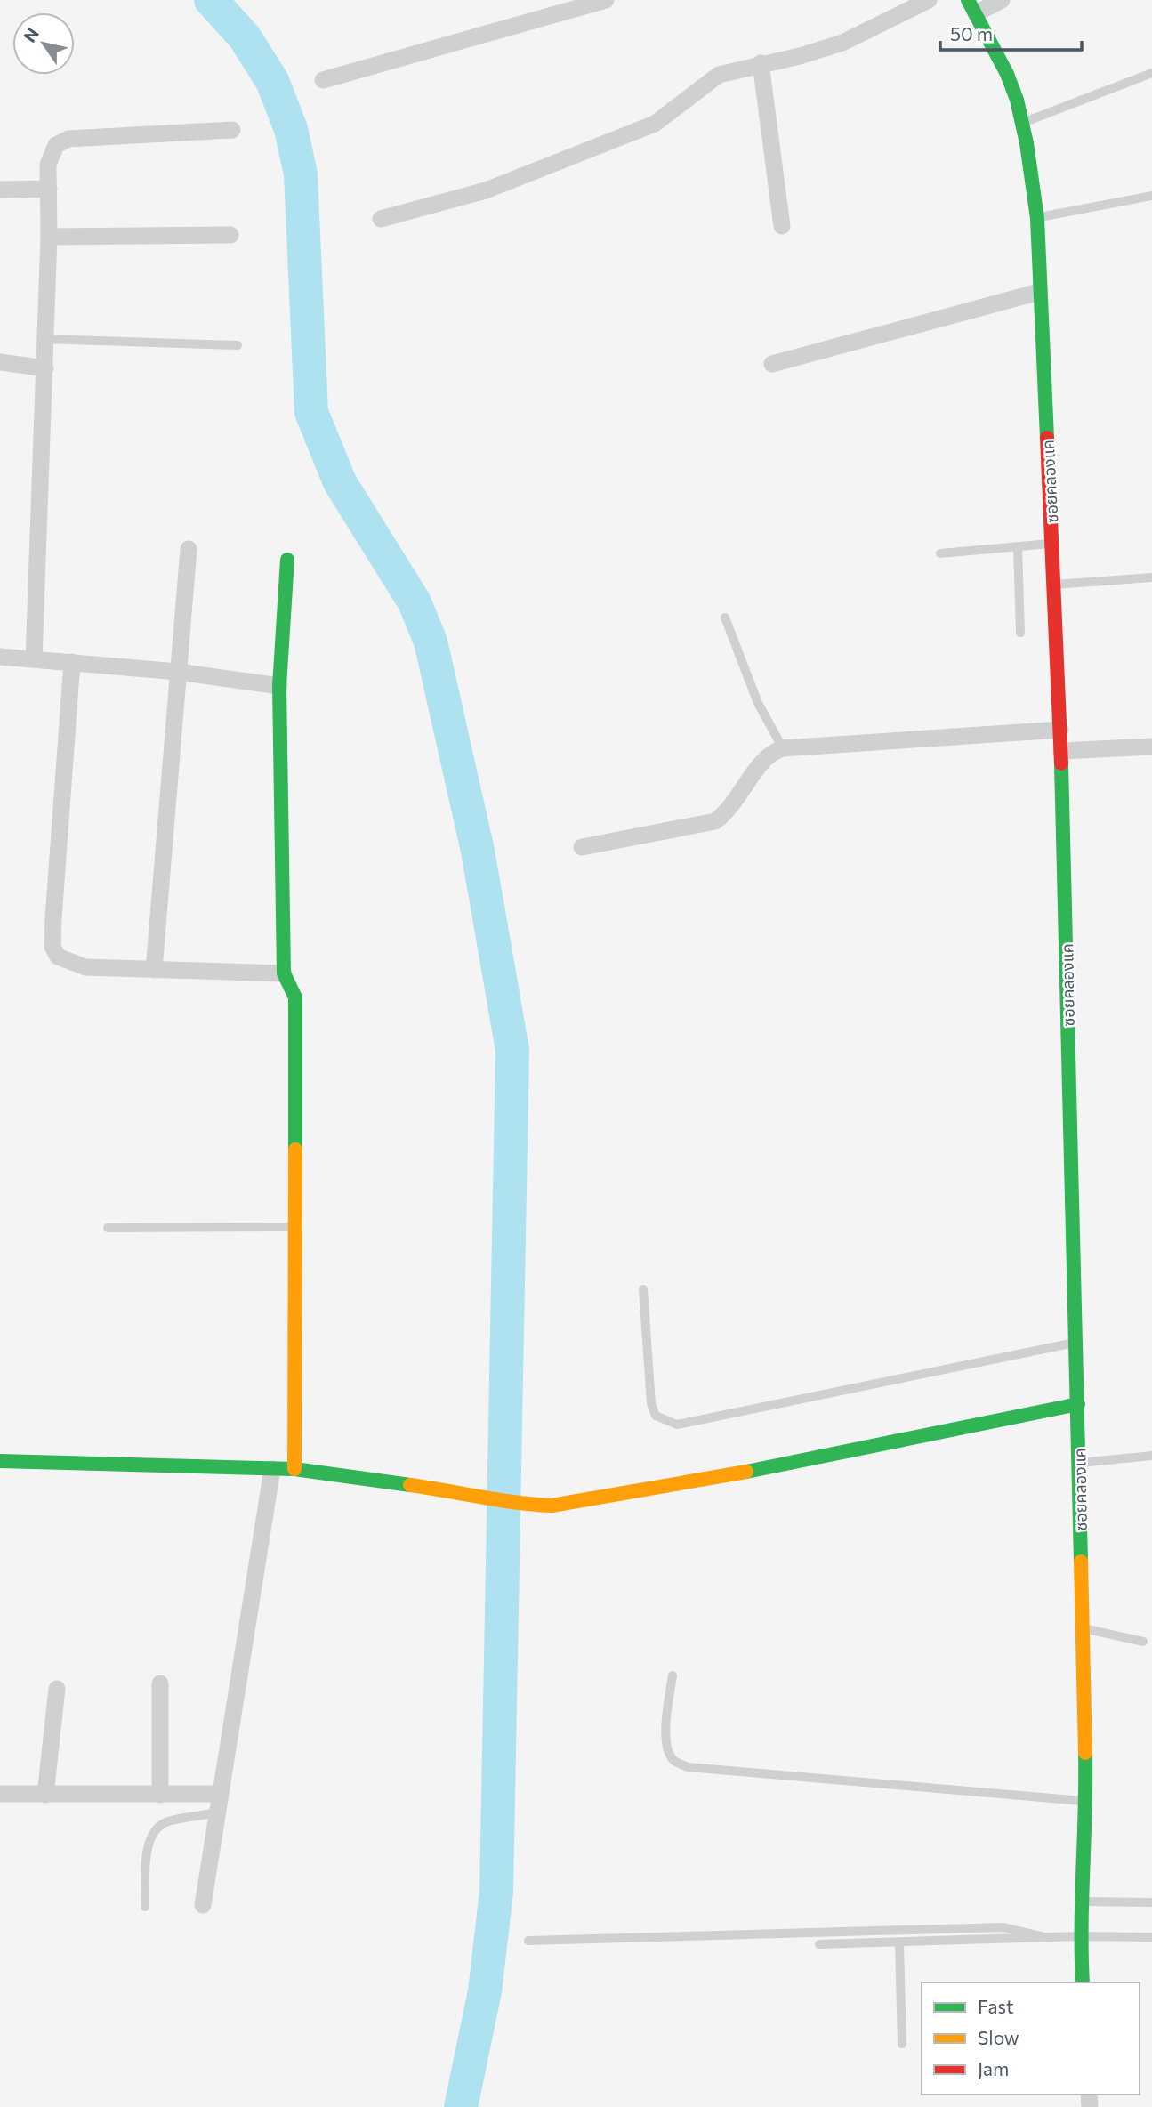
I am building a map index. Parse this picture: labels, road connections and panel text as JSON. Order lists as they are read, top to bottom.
{
  "streets": {
    "street": ["ซอยคลองแค"]
  },
  "legend": ["Fast", "Slow", "Jam"],
  "scale_bar": "50 m",
  "north": "top left"
}
